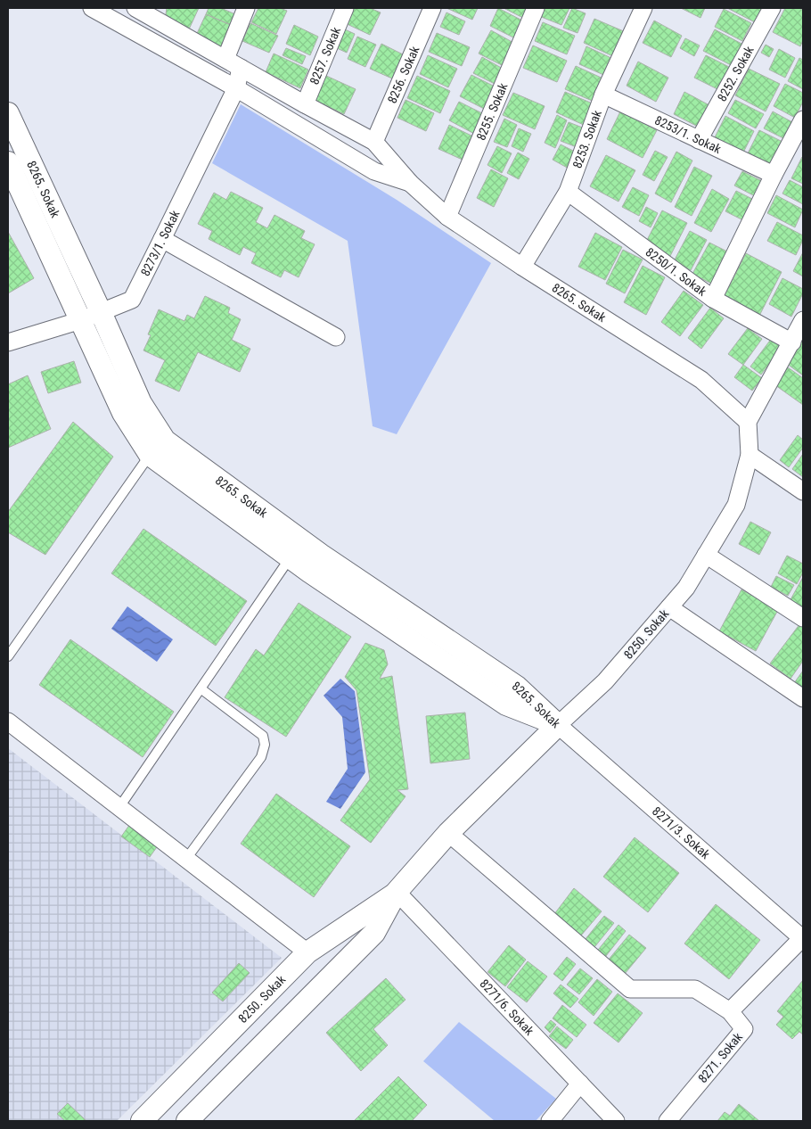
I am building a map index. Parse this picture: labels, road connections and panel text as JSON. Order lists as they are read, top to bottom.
{
  "streets": {
    "street": [
      "8257. Sokak",
      "8252. Sokak",
      "8256. Sokak",
      "8255. Sokak",
      "8253/1. Sokak",
      "8253. Sokak",
      "8265. Sokak",
      "8273/1. Sokak",
      "8250/1. Sokak",
      "8250. Sokak",
      "8271/3. Sokak",
      "8271/6. Sokak",
      "8271. Sokak"
    ]
  },
  "crossings": [
    ["8257. Sokak", "8265. Sokak"],
    ["8252. Sokak", "8253/1. Sokak"],
    ["8256. Sokak", "8265. Sokak"],
    ["8255. Sokak", "8265. Sokak"],
    ["8253/1. Sokak", "8253. Sokak"],
    ["8253. Sokak", "8265. Sokak"],
    ["8253. Sokak", "8250/1. Sokak"],
    ["8265. Sokak", "8273/1. Sokak"],
    ["8265. Sokak", "8250. Sokak"],
    ["8265. Sokak", "8271/3. Sokak"],
    ["8250. Sokak", "8271/3. Sokak"],
    ["8250. Sokak", "8271/6. Sokak"],
    ["8271/3. Sokak", "8271. Sokak"]
  ]
}
